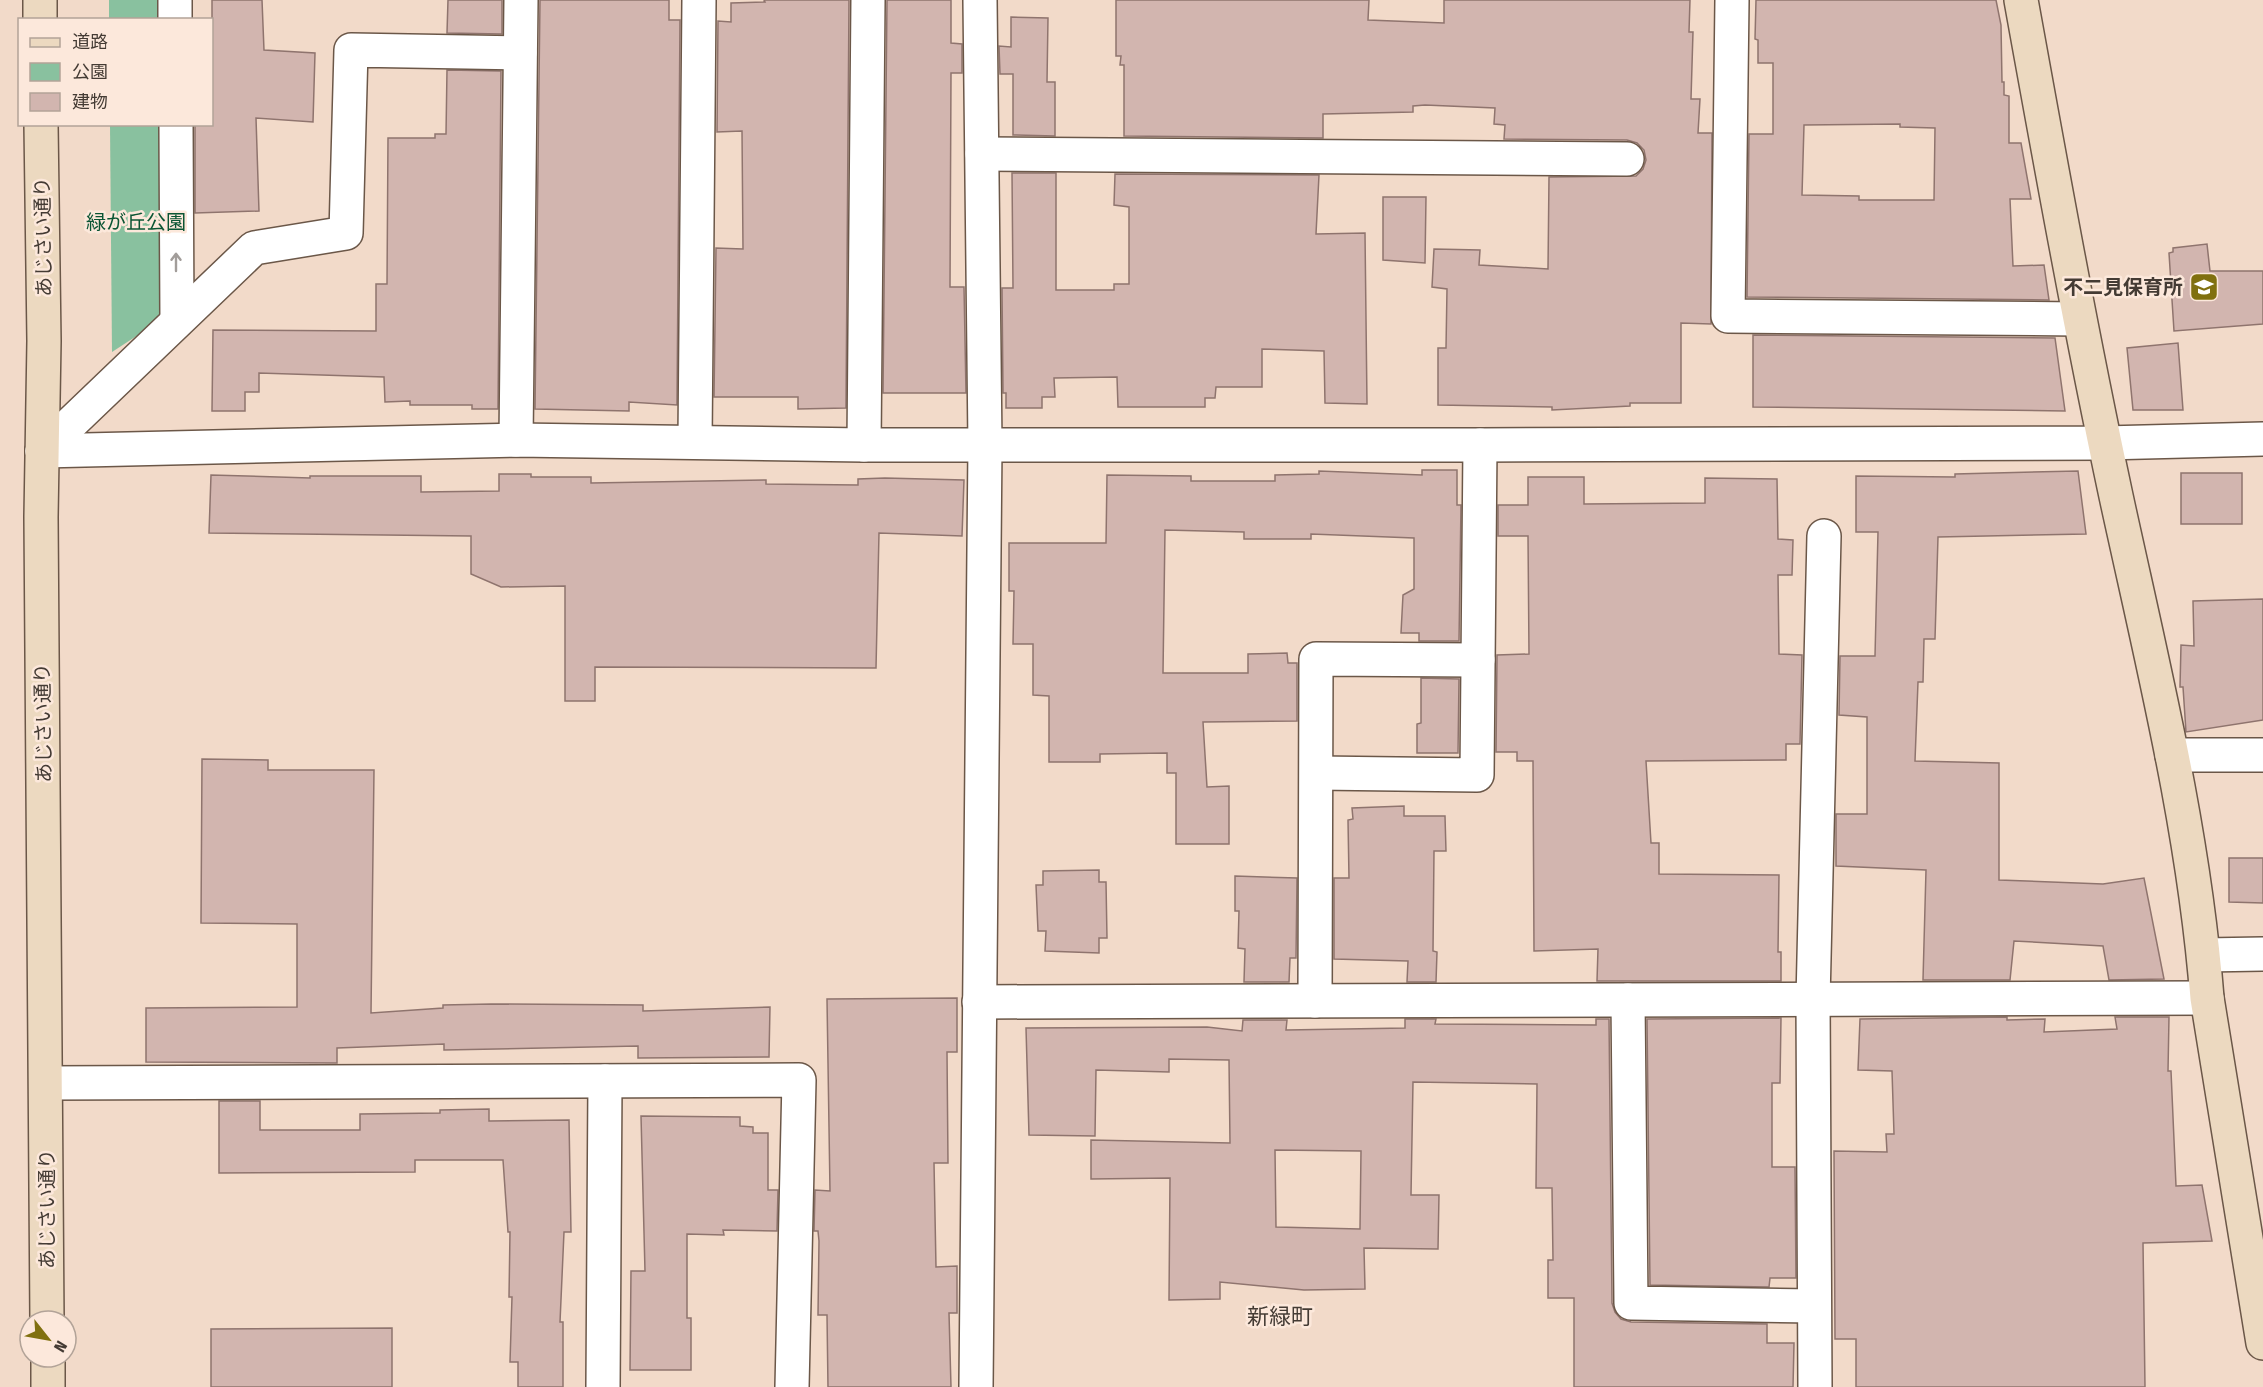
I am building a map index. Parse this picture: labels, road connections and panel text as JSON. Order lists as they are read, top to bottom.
{
  "streets": {
    "street": ["あじさい通り"]
  },
  "districts": ["新緑町"],
  "parks": ["緑が丘公園"],
  "places": {
    "school or university": ["不二見保育所"]
  },
  "legend": ["道路", "公園", "建物"],
  "north": "bottom right"
}
